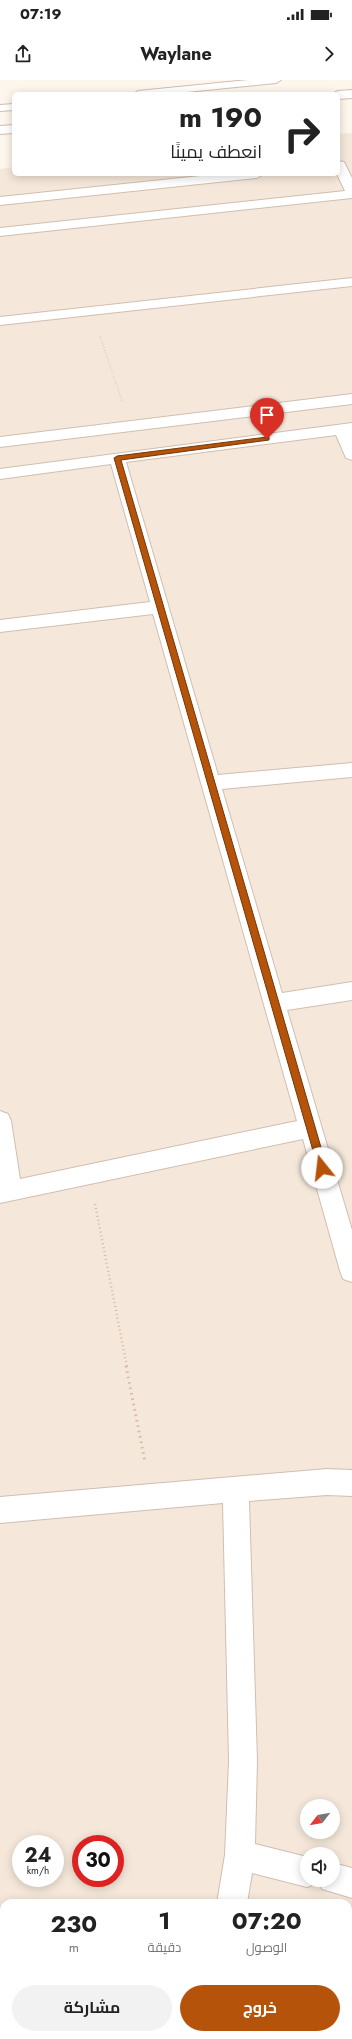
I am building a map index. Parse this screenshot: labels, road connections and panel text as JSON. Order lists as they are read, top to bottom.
{
  "north": "bottom left",
  "page": {
    "status": "07:19",
    "header": "Waylane",
    "turn": ["190 m", "انعطف يمينًا"],
    "speed": "24 km/h",
    "limit": "30",
    "eta": [
      "07:20",
      "الوصول",
      "1",
      "دقيقة",
      "230",
      "m"
    ],
    "buttons": ["خروج", "مشاركة"]
  }
}
